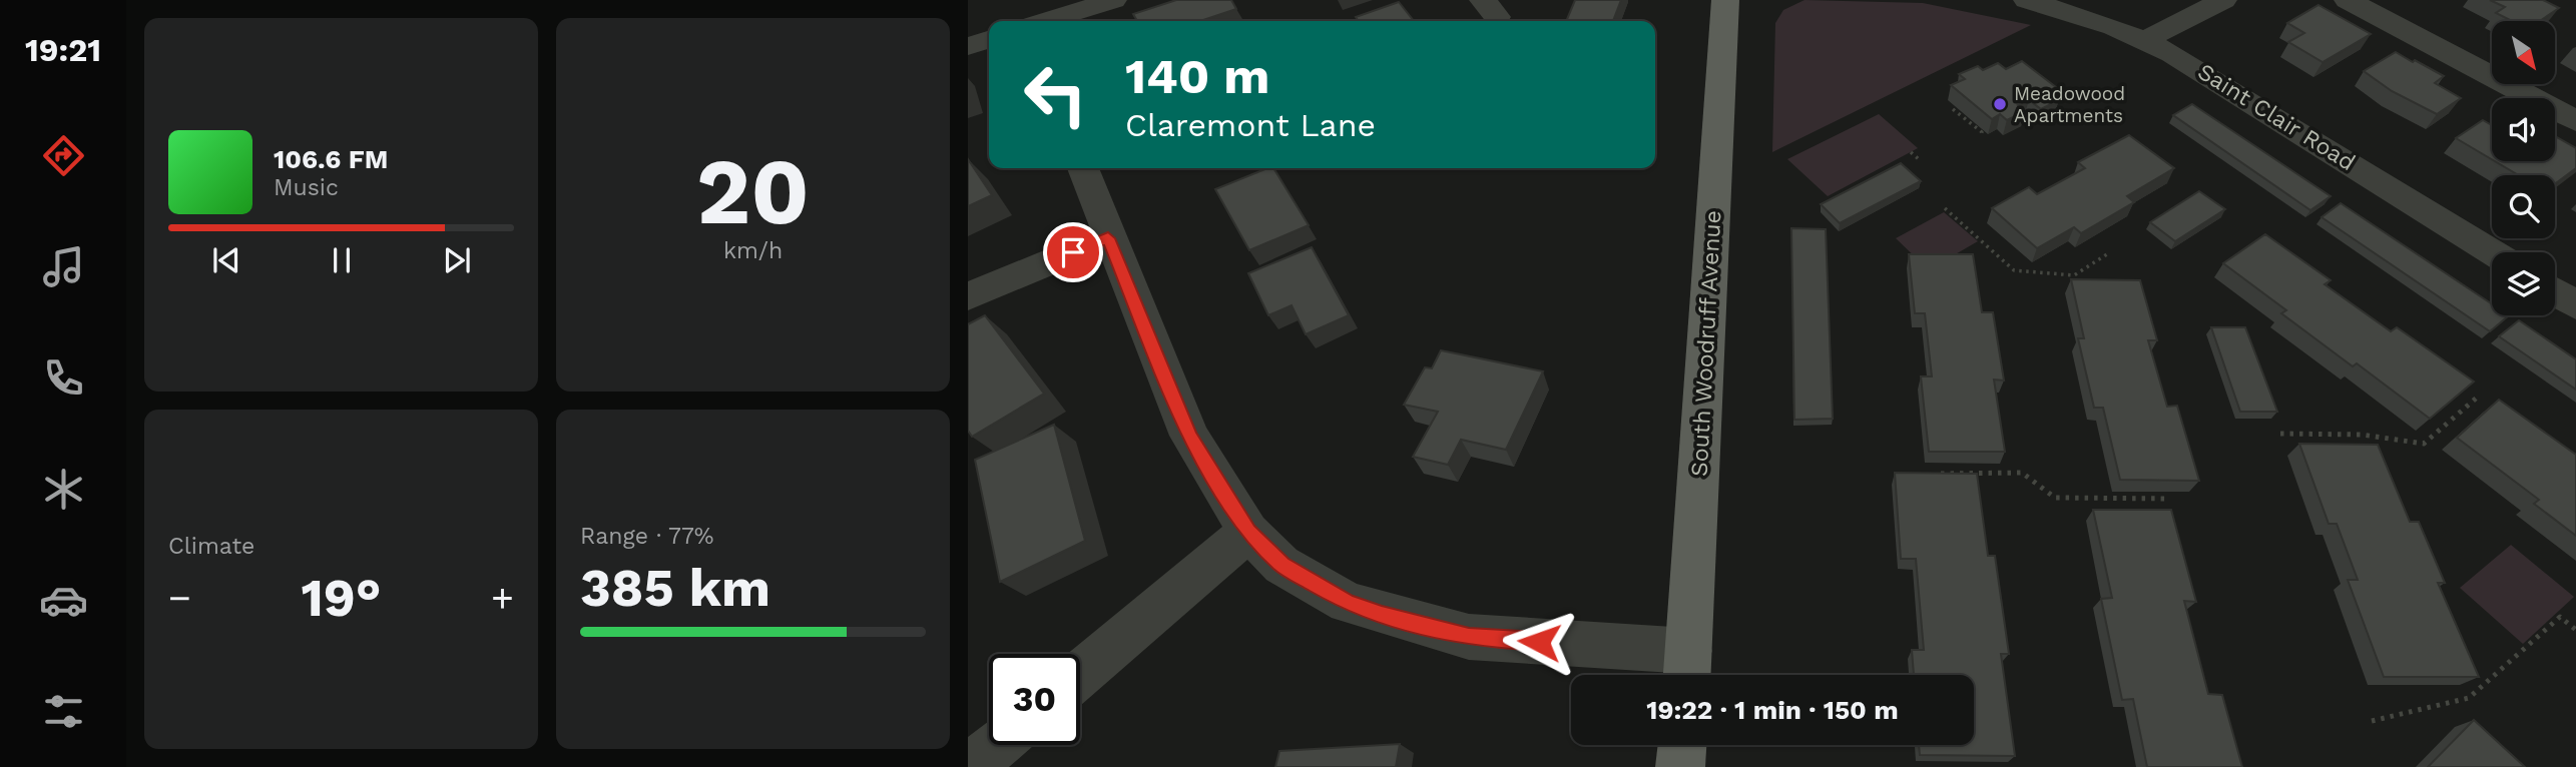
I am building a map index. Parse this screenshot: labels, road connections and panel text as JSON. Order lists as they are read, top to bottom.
{
  "streets": {
    "main road": ["South Woodruff Avenue"],
    "street": ["Saint Clair Road"]
  },
  "places": ["Meadowood Apartments"],
  "north": "bottom right",
  "page": {
    "tabs": "19:21",
    "tile": [
      ["20", "km/h"],
      "Climate",
      ["Range · 77%", "385 km"]
    ],
    "turn": ["140 m", "Claremont Lane"],
    "song": ["106.6 FM", "Music"],
    "heat": ["−", "19°", "+"],
    "limit": "30",
    "trip": "19:22 · 1 min · 150 m"
  }
}
